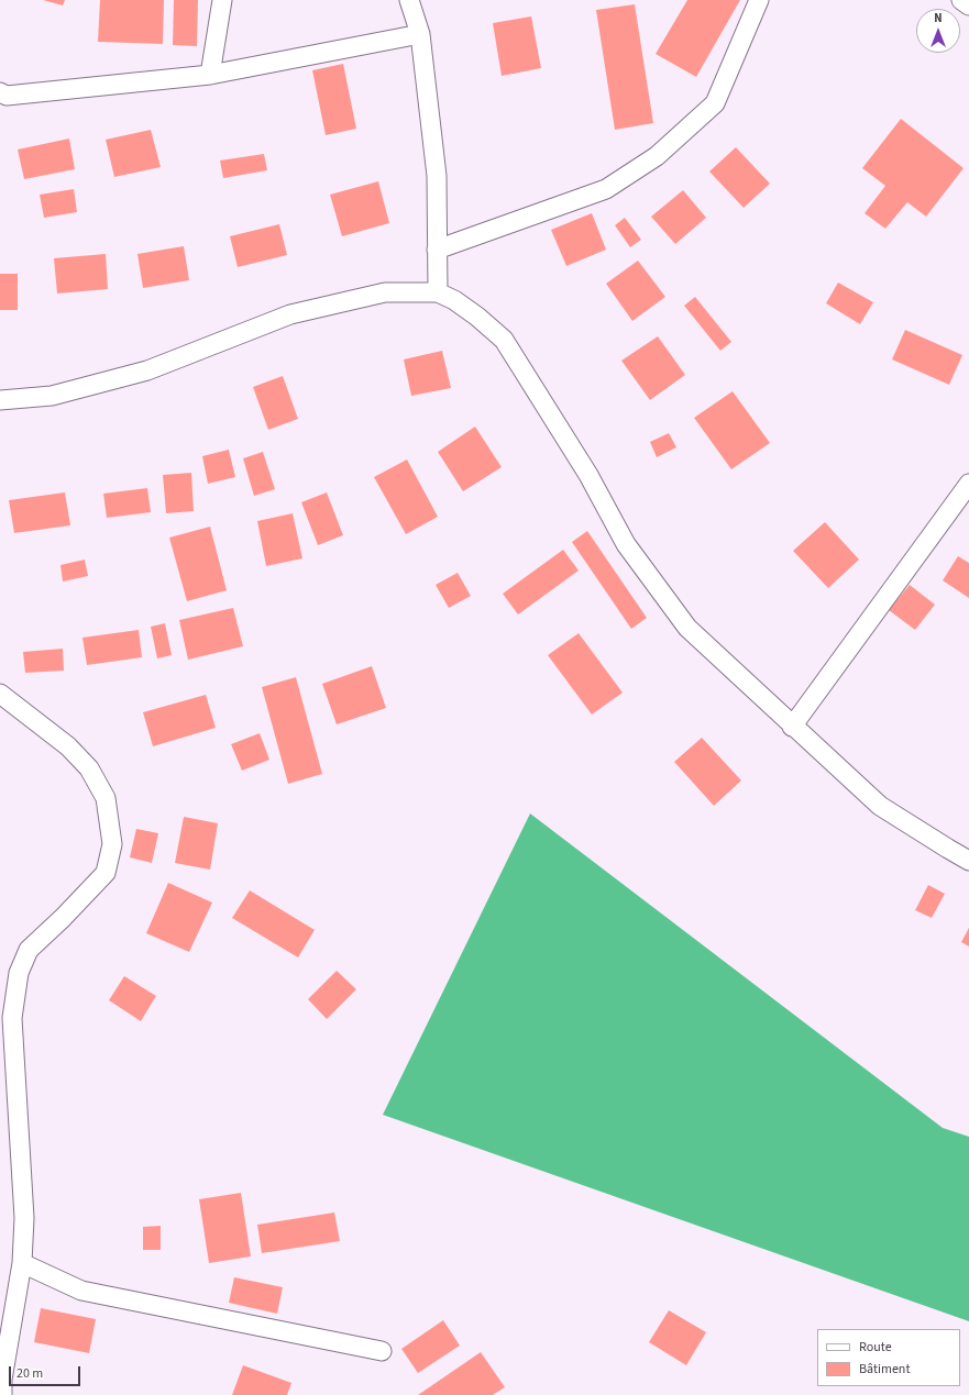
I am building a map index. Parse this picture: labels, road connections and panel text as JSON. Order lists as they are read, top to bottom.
{
  "legend": ["Route", "Bâtiment"],
  "scale_bar": "20 m",
  "north": "top"
}
